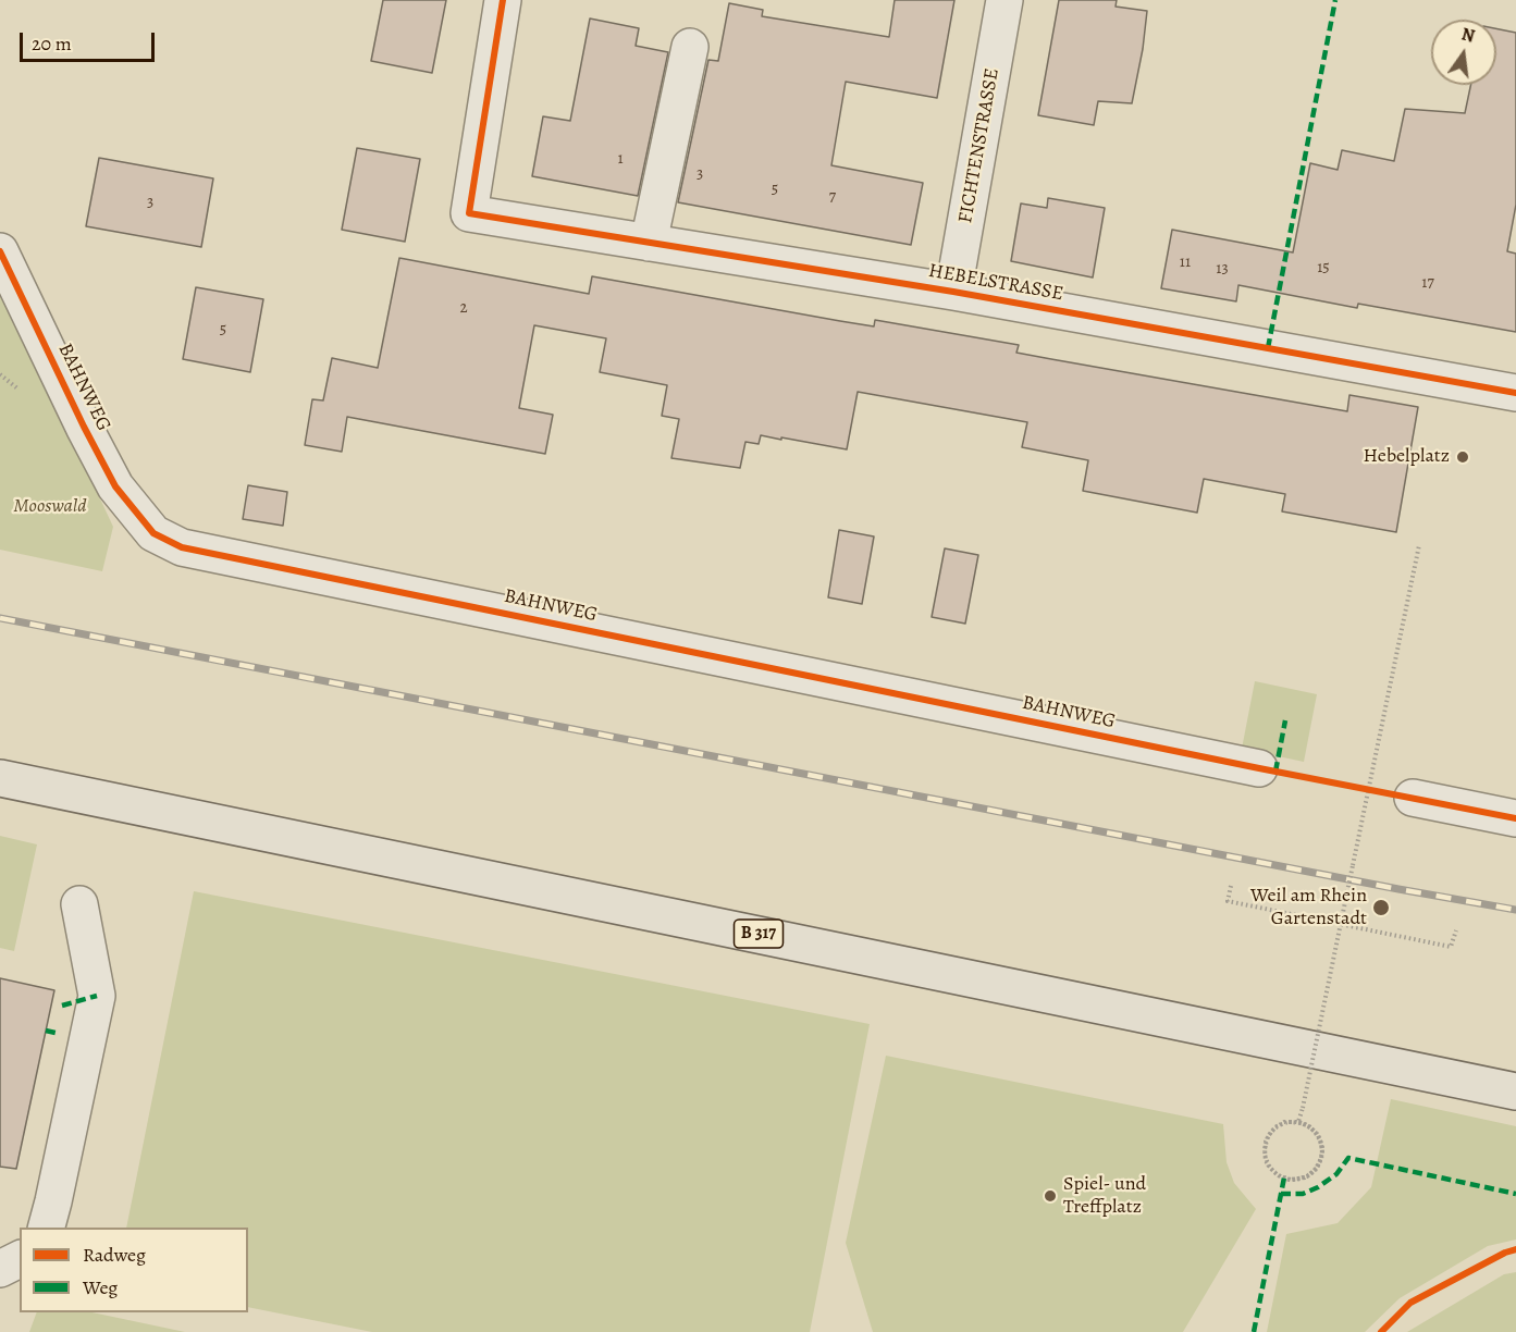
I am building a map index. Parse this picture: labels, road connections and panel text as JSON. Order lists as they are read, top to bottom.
{
  "streets": {
    "main road": ["B 317"],
    "street": ["FICHTENSTRASSE", "HEBELSTRASSE", "BAHNWEG"]
  },
  "crossings": [
    ["FICHTENSTRASSE", "HEBELSTRASSE"]
  ],
  "parks": ["Mooswald"],
  "places": ["Hebelplatz", "Weil am Rhein Gartenstadt", "Spiel- und Treffplatz"],
  "house_numbers": [
    "1",
    "3",
    "5",
    "7",
    "3",
    "11",
    "15",
    "13",
    "17",
    "2",
    "5"
  ],
  "legend": ["Radweg", "Weg"],
  "scale_bar": "20 m",
  "north": "top"
}
